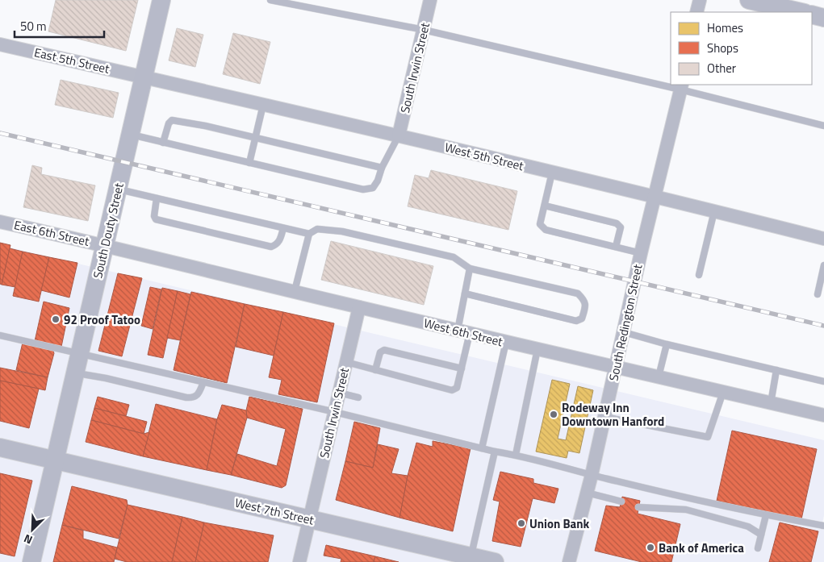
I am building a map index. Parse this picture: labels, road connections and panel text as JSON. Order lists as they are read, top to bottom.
{
  "streets": {
    "street": [
      "East 5th Street",
      "South Irwin Street",
      "West 5th Street",
      "South Douty Street",
      "East 6th Street",
      "South Redington Street",
      "West 6th Street",
      "West 7th Street"
    ]
  },
  "crossings": [
    ["East 5th Street", "West 5th Street"],
    ["East 5th Street", "South Douty Street"],
    ["South Irwin Street", "West 5th Street"],
    ["South Irwin Street", "West 6th Street"],
    ["South Irwin Street", "West 7th Street"],
    ["West 5th Street", "South Douty Street"],
    ["West 5th Street", "South Redington Street"],
    ["South Douty Street", "East 6th Street"],
    ["South Douty Street", "West 6th Street"],
    ["South Douty Street", "West 7th Street"],
    ["East 6th Street", "West 6th Street"],
    ["South Redington Street", "West 6th Street"]
  ],
  "places": [
    "92 Proof Tatoo",
    "Rodeway Inn Downtown Hanford",
    "Union Bank",
    "Bank of America"
  ],
  "legend": ["Homes", "Shops", "Other"],
  "scale_bar": "50 m",
  "north": "bottom left"
}
